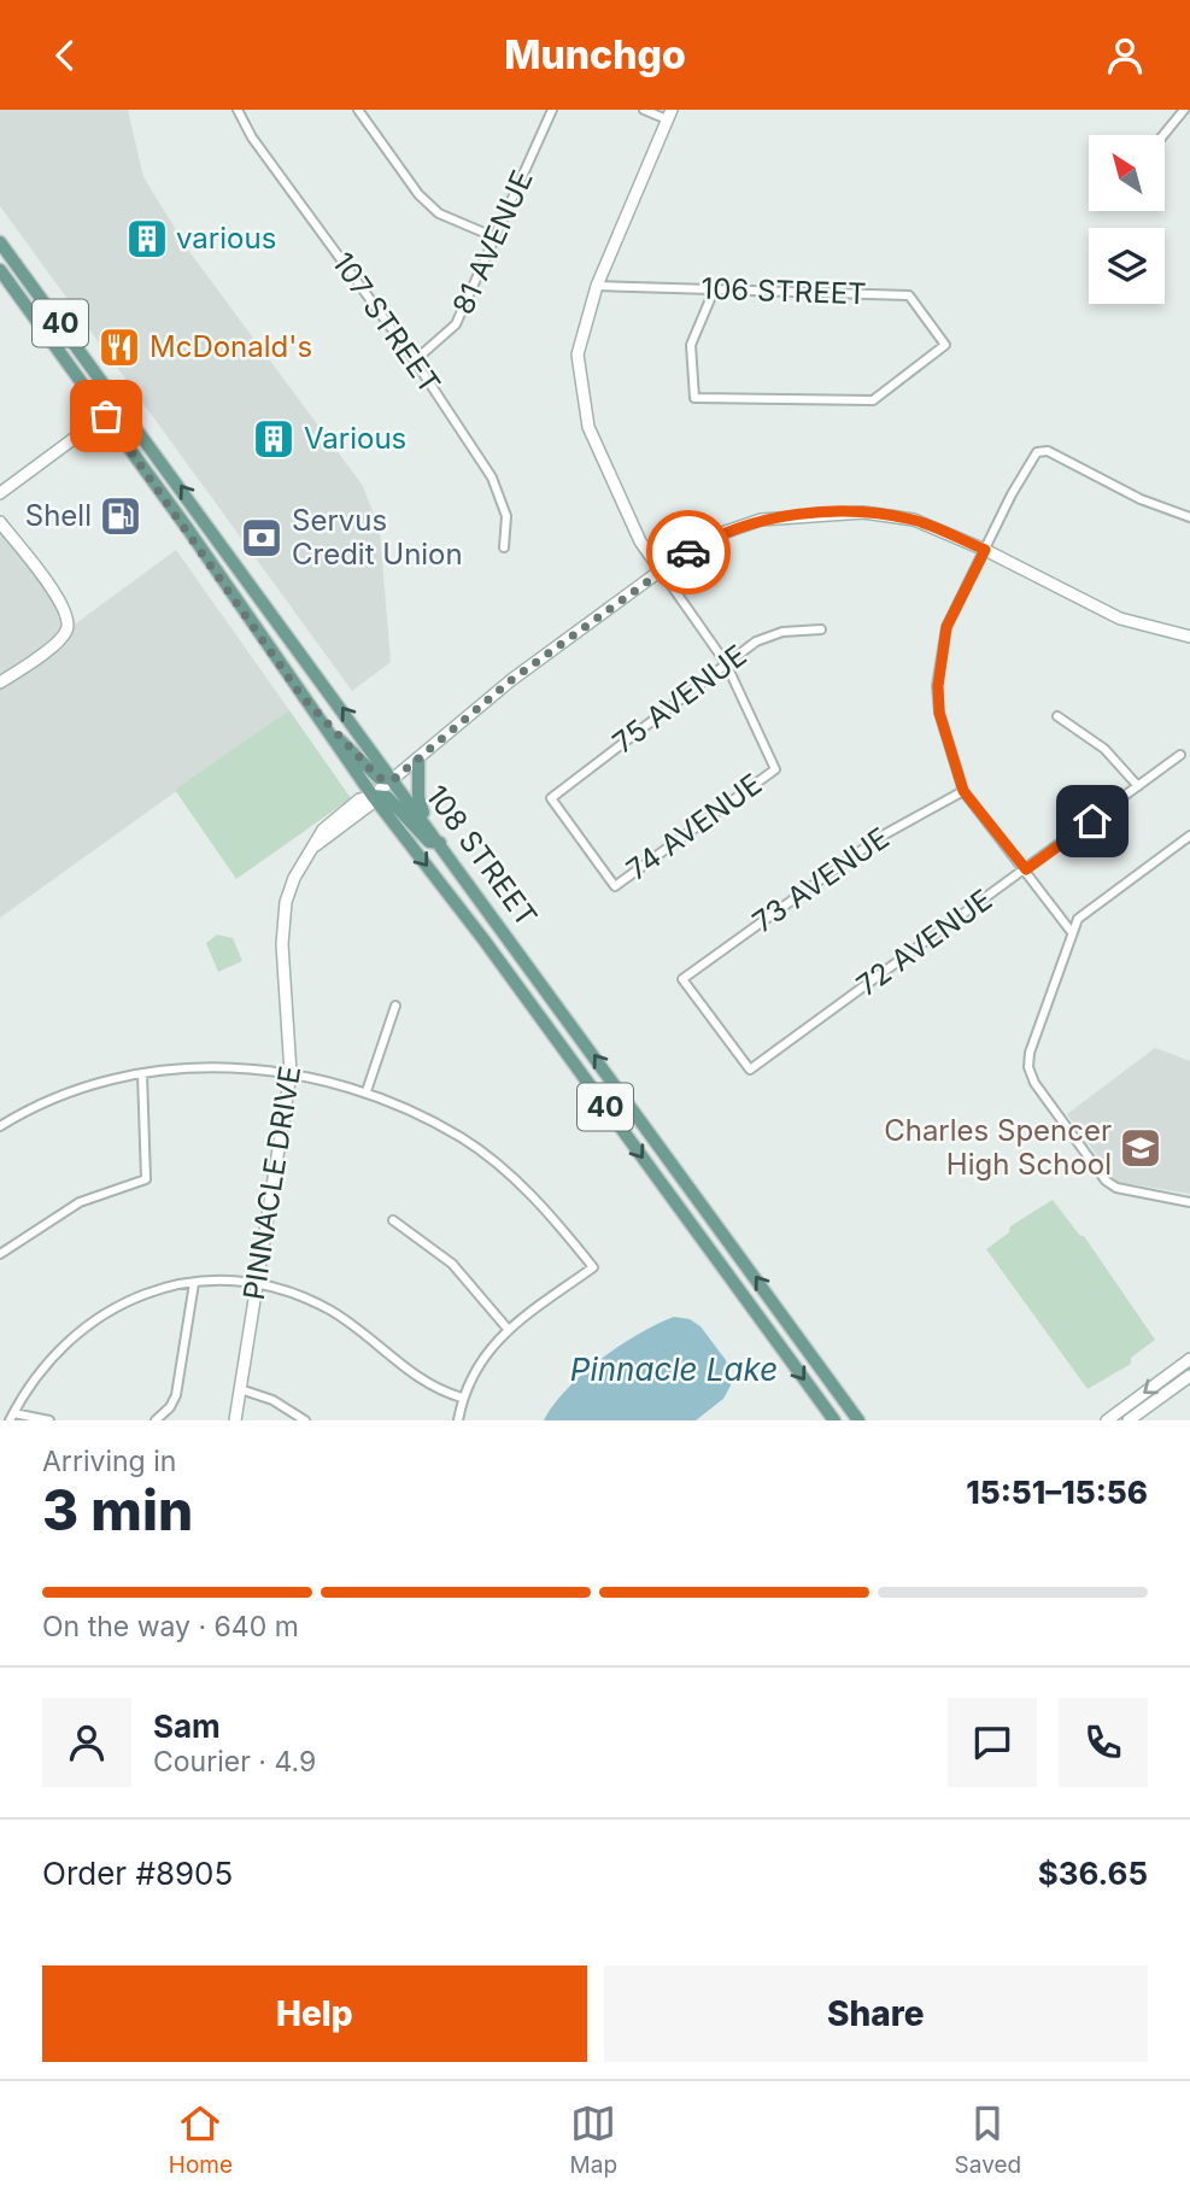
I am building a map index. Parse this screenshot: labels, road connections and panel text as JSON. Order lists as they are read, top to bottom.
{
  "streets": {
    "main road": ["40", "108 STREET"],
    "street": [
      "81 AVENUE",
      "106 STREET",
      "107 STREET",
      "75 AVENUE",
      "74 AVENUE",
      "73 AVENUE",
      "72 AVENUE",
      "PINNACLE DRIVE"
    ]
  },
  "crossings": [
    ["81 AVENUE", "107 STREET"],
    ["75 AVENUE", "74 AVENUE"],
    ["108 STREET", "PINNACLE DRIVE"],
    ["73 AVENUE", "72 AVENUE"]
  ],
  "water": ["Pinnacle Lake"],
  "places": {
    "building": ["various", "Various"],
    "restaurant": ["McDonald's"],
    "fuel station": ["Shell"],
    "bank": ["Servus Credit Union"],
    "school or university": ["Charles Spencer High School"]
  },
  "north": "top left",
  "page": {
    "header": "Munchgo",
    "heading": ["3 min", "Arriving in", "15:51–15:56"],
    "panel": [
      "Sam",
      "Courier · 4.9",
      "Order #8905",
      "$36.65"
    ],
    "bar": "On the way · 640 m",
    "buttons": ["Help", "Share"],
    "tabs": ["Home", "Map", "Saved"]
  }
}
